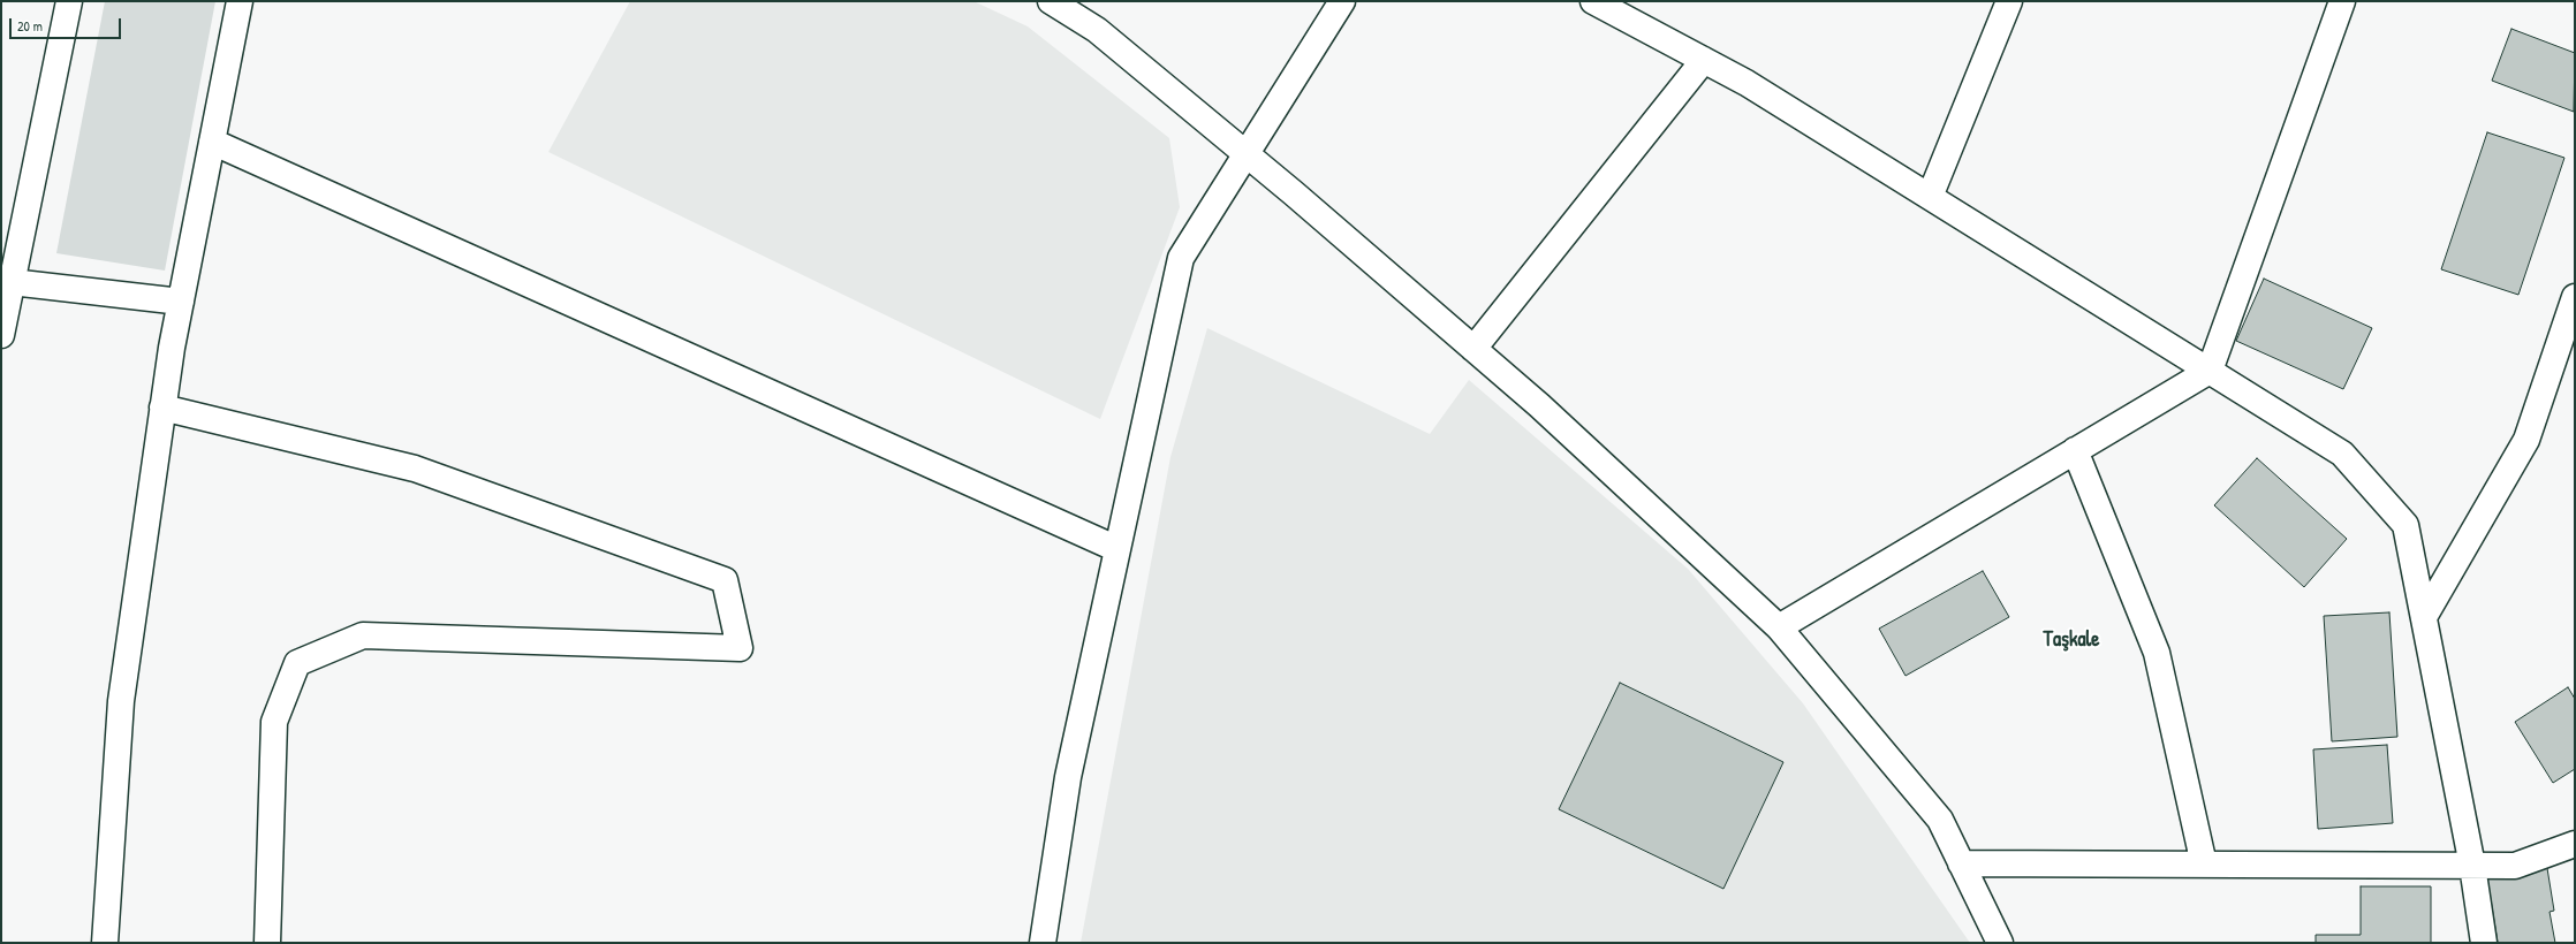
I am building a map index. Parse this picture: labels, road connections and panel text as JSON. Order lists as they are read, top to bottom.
{
  "districts": ["Taşkale"],
  "scale_bar": "20 m"
}
